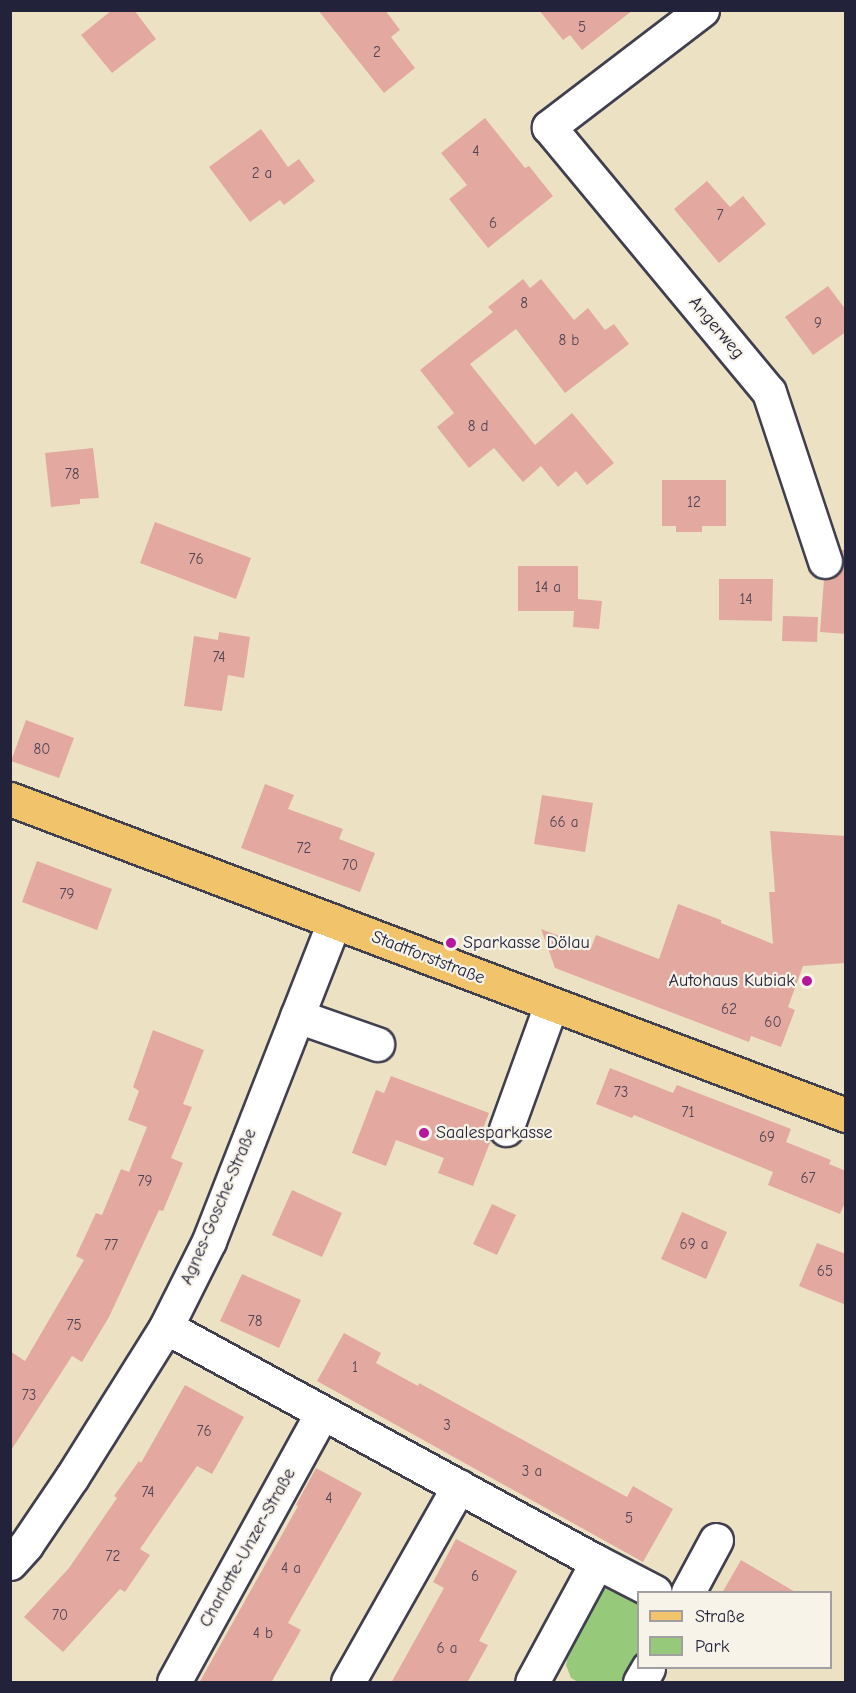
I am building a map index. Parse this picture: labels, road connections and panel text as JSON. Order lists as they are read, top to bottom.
{
  "streets": {
    "main road": ["Stadtforststraße"],
    "street": ["Angerweg", "Agnes-Gosche-Straße", "Charlotte-Unzer-Straße"]
  },
  "crossings": [
    ["Stadtforststraße", "Agnes-Gosche-Straße"]
  ],
  "places": ["Sparkasse Dölau", "Autohaus Kubiak", "Saalesparkasse"],
  "house_numbers": [
    "5",
    "2",
    "4",
    "2 a",
    "7",
    "6",
    "8",
    "9",
    "8 b",
    "8 d",
    "78",
    "12",
    "76",
    "14 a",
    "14",
    "74",
    "80",
    "66 a",
    "72",
    "70",
    "79",
    "62",
    "60",
    "73",
    "71",
    "69",
    "67",
    "79",
    "69 a",
    "77",
    "65",
    "78",
    "75",
    "1",
    "73",
    "3",
    "76",
    "3 a",
    "74",
    "4",
    "5",
    "72",
    "4 a",
    "6",
    "70",
    "4 b",
    "6 a"
  ],
  "legend": ["Straße", "Park"]
}
